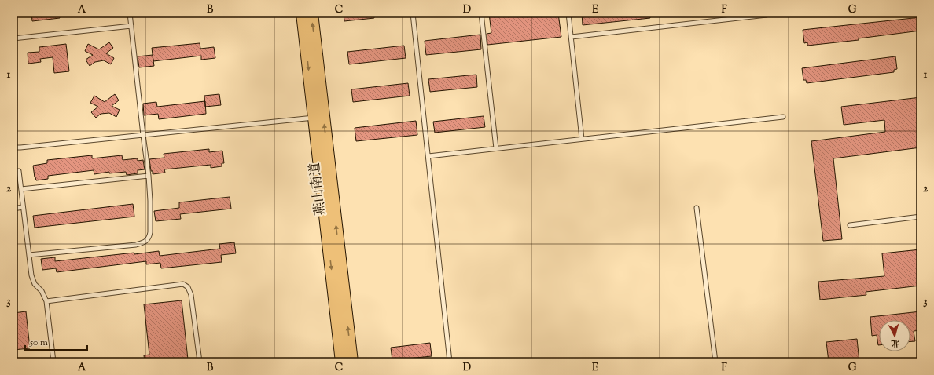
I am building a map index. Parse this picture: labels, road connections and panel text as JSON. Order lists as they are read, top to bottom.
{
  "streets": {
    "main road": ["燕山南道"]
  },
  "scale_bar": "50 m",
  "north": "bottom",
  "grid": {
    "columns": [
      "A",
      "B",
      "C",
      "D",
      "E",
      "F",
      "G"
    ],
    "rows": ["1", "2", "3"]
  }
}
